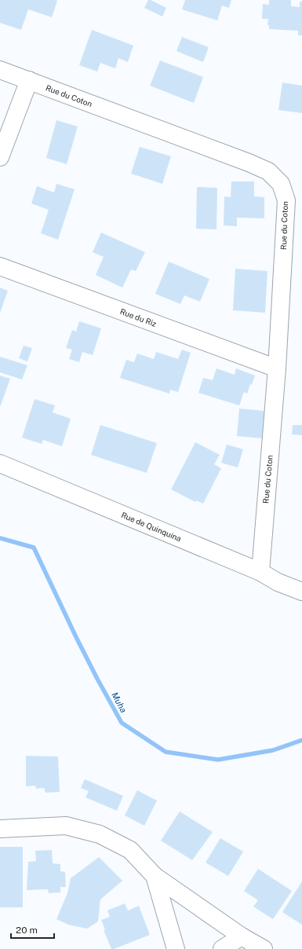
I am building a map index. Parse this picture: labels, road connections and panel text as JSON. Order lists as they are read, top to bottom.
{
  "streets": {
    "street": ["Rue du Coton", "Rue du Riz", "Rue de Quinquina"]
  },
  "crossings": [
    ["Rue du Coton", "Rue du Riz"],
    ["Rue du Coton", "Rue de Quinquina"]
  ],
  "water": ["Muha"],
  "scale_bar": "20 m"
}
